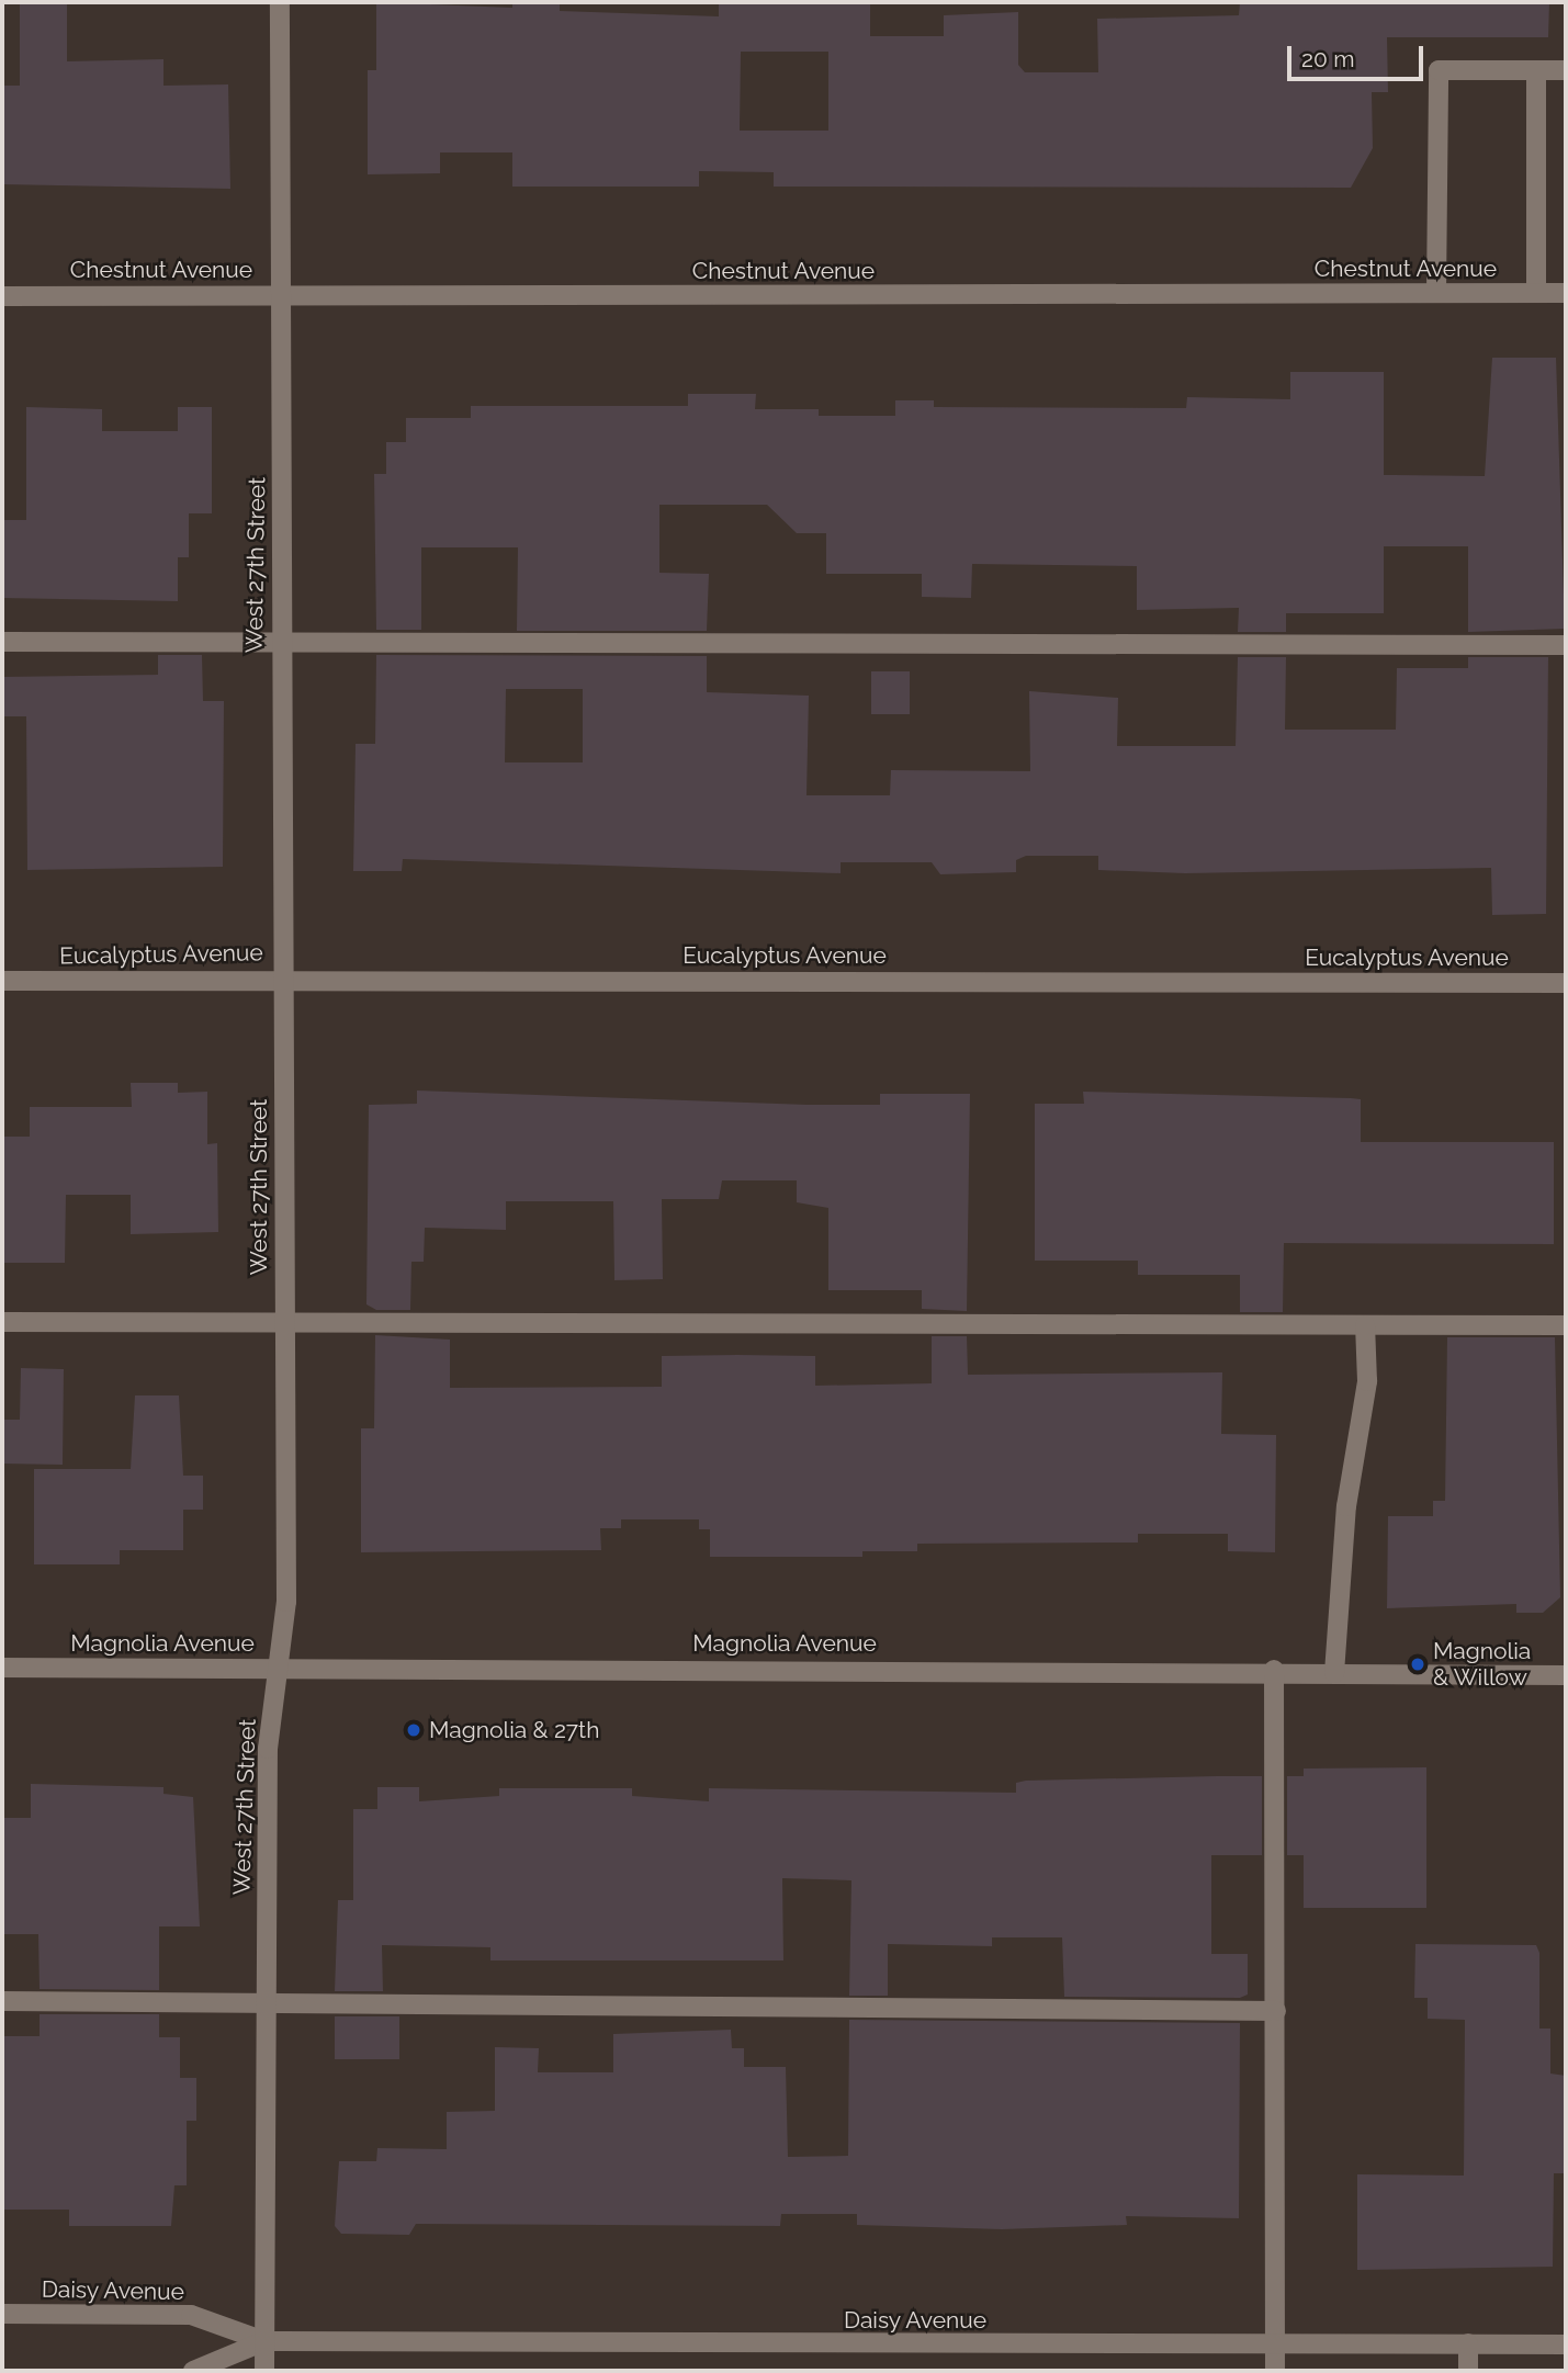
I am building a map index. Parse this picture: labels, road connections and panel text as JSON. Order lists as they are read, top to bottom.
{
  "streets": {
    "street": [
      "Chestnut Avenue",
      "West 27th Street",
      "Eucalyptus Avenue",
      "Magnolia Avenue",
      "Daisy Avenue"
    ]
  },
  "crossings": [
    ["Chestnut Avenue", "West 27th Street"],
    ["West 27th Street", "Eucalyptus Avenue"],
    ["West 27th Street", "Magnolia Avenue"],
    ["West 27th Street", "Daisy Avenue"]
  ],
  "places": ["Magnolia & Willow", "Magnolia & 27th"],
  "scale_bar": "20 m"
}
